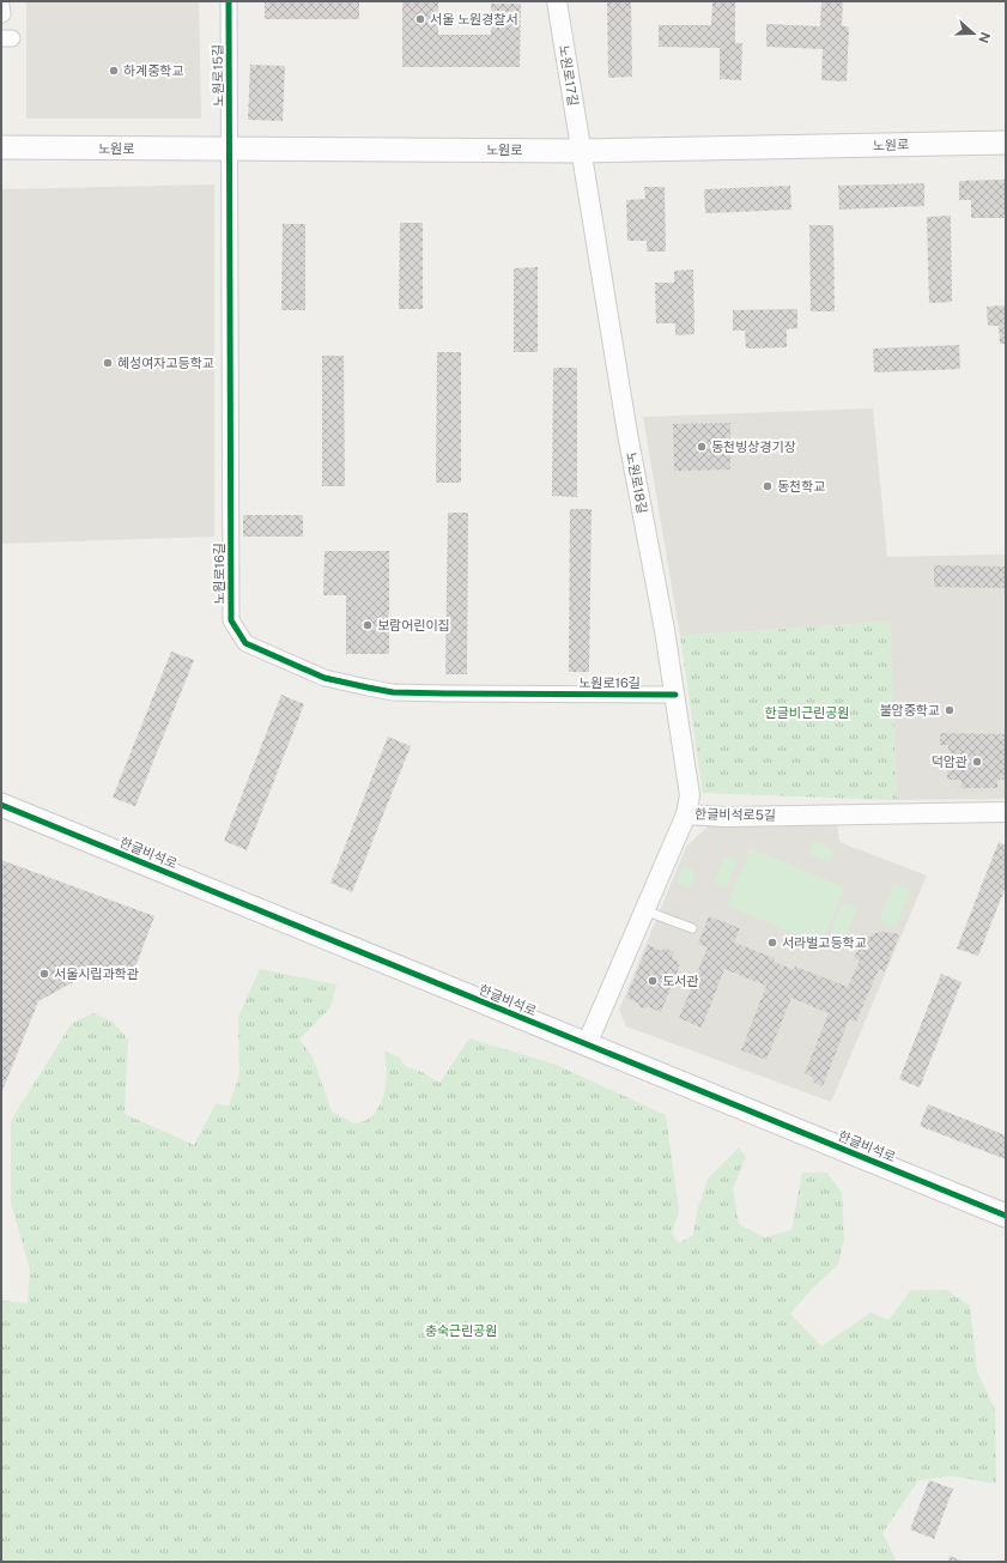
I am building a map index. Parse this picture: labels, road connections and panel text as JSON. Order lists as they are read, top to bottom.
{
  "streets": {
    "main road": ["노원로", "한글비석로"],
    "street": [
      "노원로15길",
      "노원로17길",
      "노원로18길",
      "노원로16길",
      "한글비석로5길"
    ]
  },
  "crossings": [
    ["노원로15길", "노원로"],
    ["노원로15길", "노원로16길"],
    ["노원로17길", "노원로"],
    ["노원로17길", "노원로18길"],
    ["노원로", "노원로18길"],
    ["노원로", "노원로16길"],
    ["노원로18길", "노원로16길"],
    ["노원로18길", "한글비석로5길"],
    ["한글비석로5길", "한글비석로"]
  ],
  "parks": ["한글비근린공원", "충숙근린공원"],
  "places": [
    "서울 노원경찰서",
    "하계중학교",
    "혜성여자고등학교",
    "동천빙상경기장",
    "동천학교",
    "보람어린이집",
    "불암중학교",
    "덕암관",
    "서라벌고등학교",
    "서울시립과학관",
    "도서관"
  ],
  "north": "right"
}
